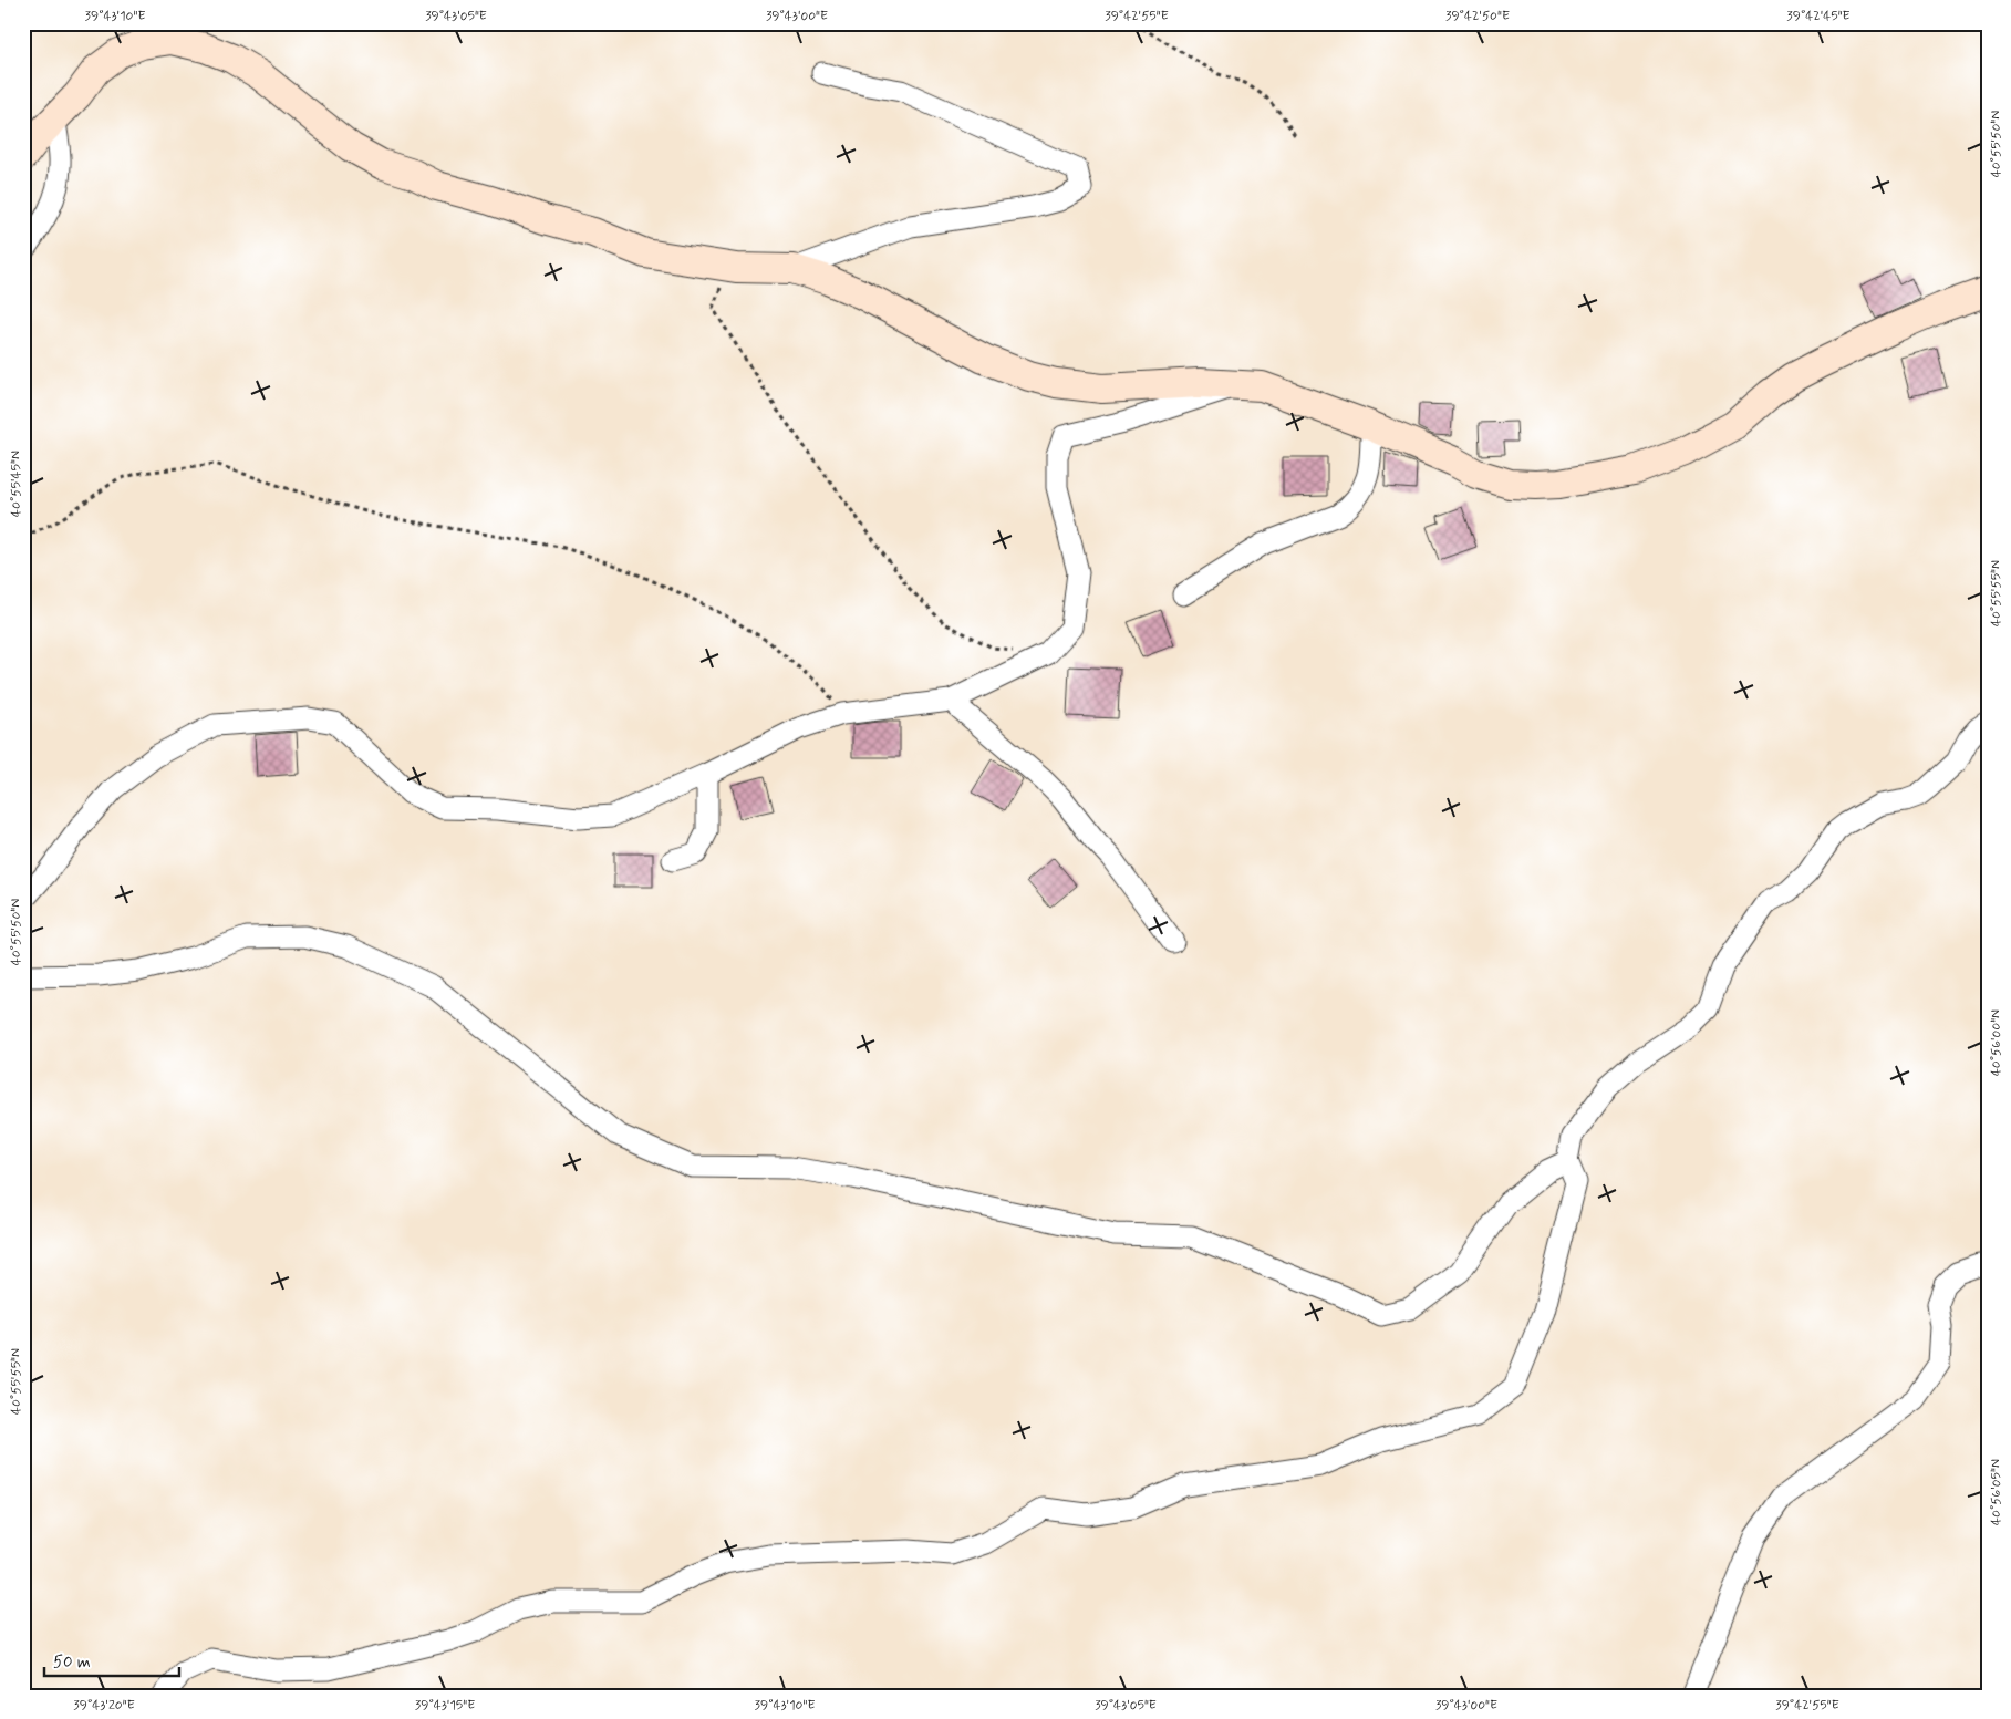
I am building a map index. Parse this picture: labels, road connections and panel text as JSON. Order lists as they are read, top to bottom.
{
  "scale_bar": "50 m",
  "coordinates": [
    "39°43'10\"E",
    "39°43'05\"E",
    "39°43'00\"E",
    "39°42'55\"E",
    "39°42'50\"E",
    "39°42'45\"E",
    "40°55'50\"N",
    "40°55'45\"N",
    "40°55'55\"N",
    "40°56'00\"N",
    "40°56'05\"N",
    "39°43'20\"E",
    "39°43'15\"E"
  ]
}
